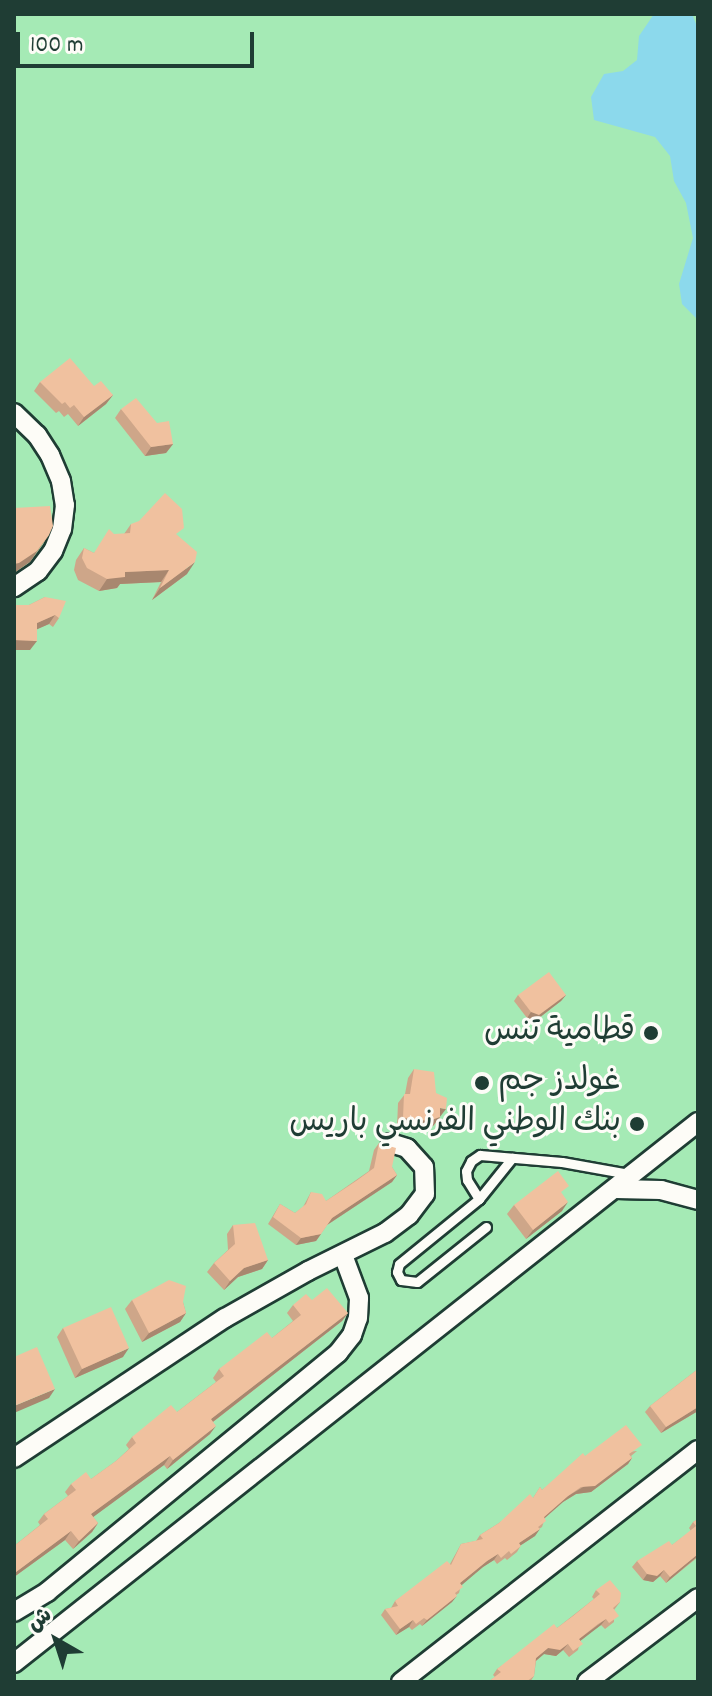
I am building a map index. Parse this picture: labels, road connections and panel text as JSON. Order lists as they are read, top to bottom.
{
  "places": ["قطامية تنس", "غولدز جم", "بنك الوطني الفرنسي باريس"],
  "scale_bar": "100 m",
  "north": "top left"
}
